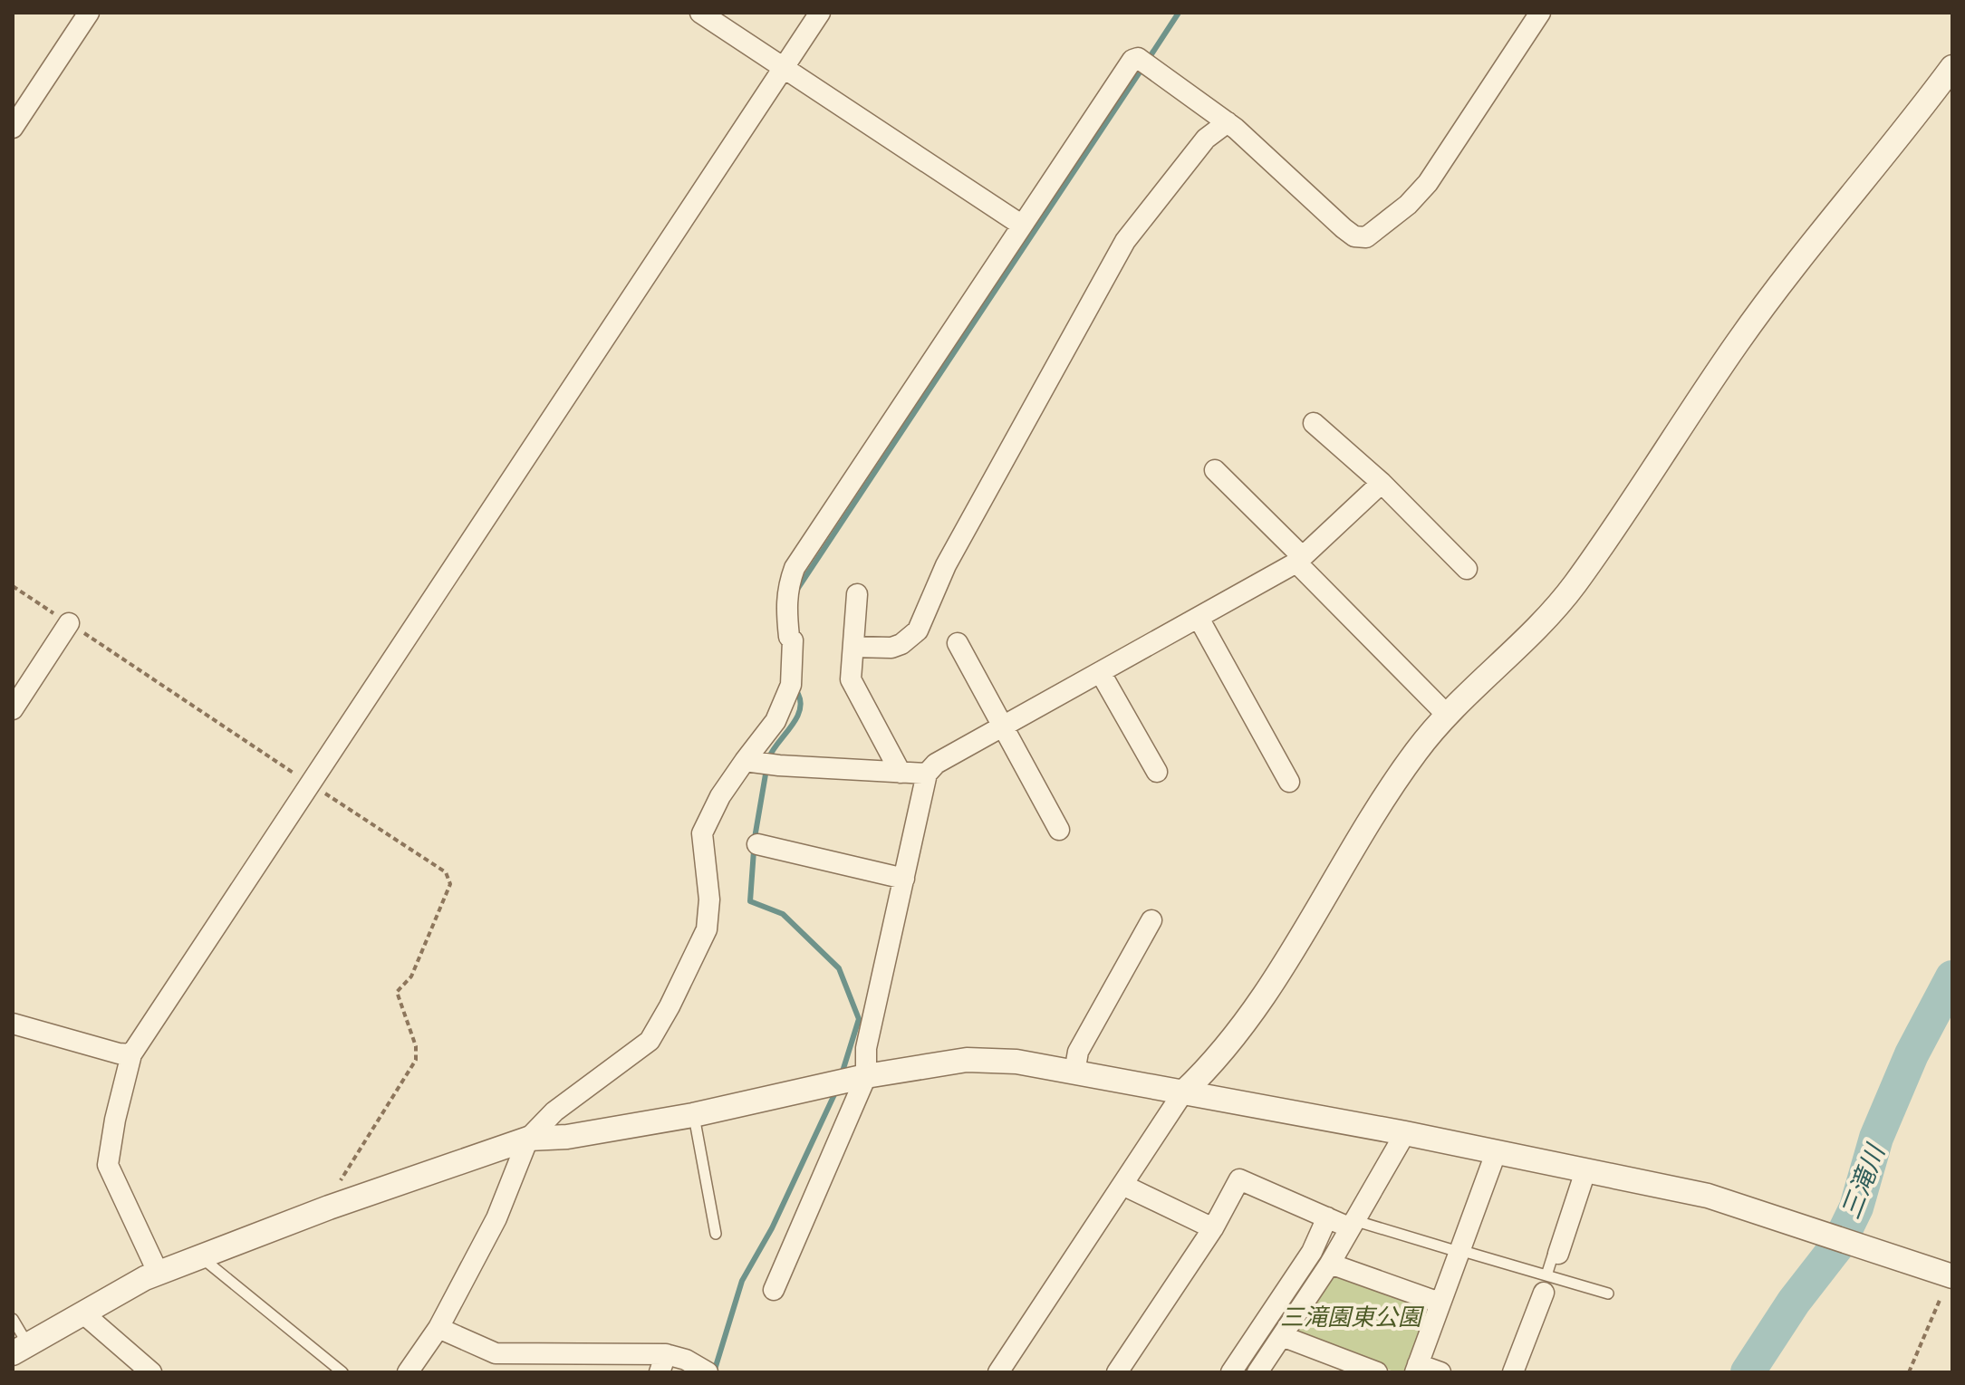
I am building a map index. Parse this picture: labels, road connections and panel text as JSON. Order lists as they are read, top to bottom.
{
  "water": ["三滝川"],
  "parks": ["三滝園東公園"]
}
